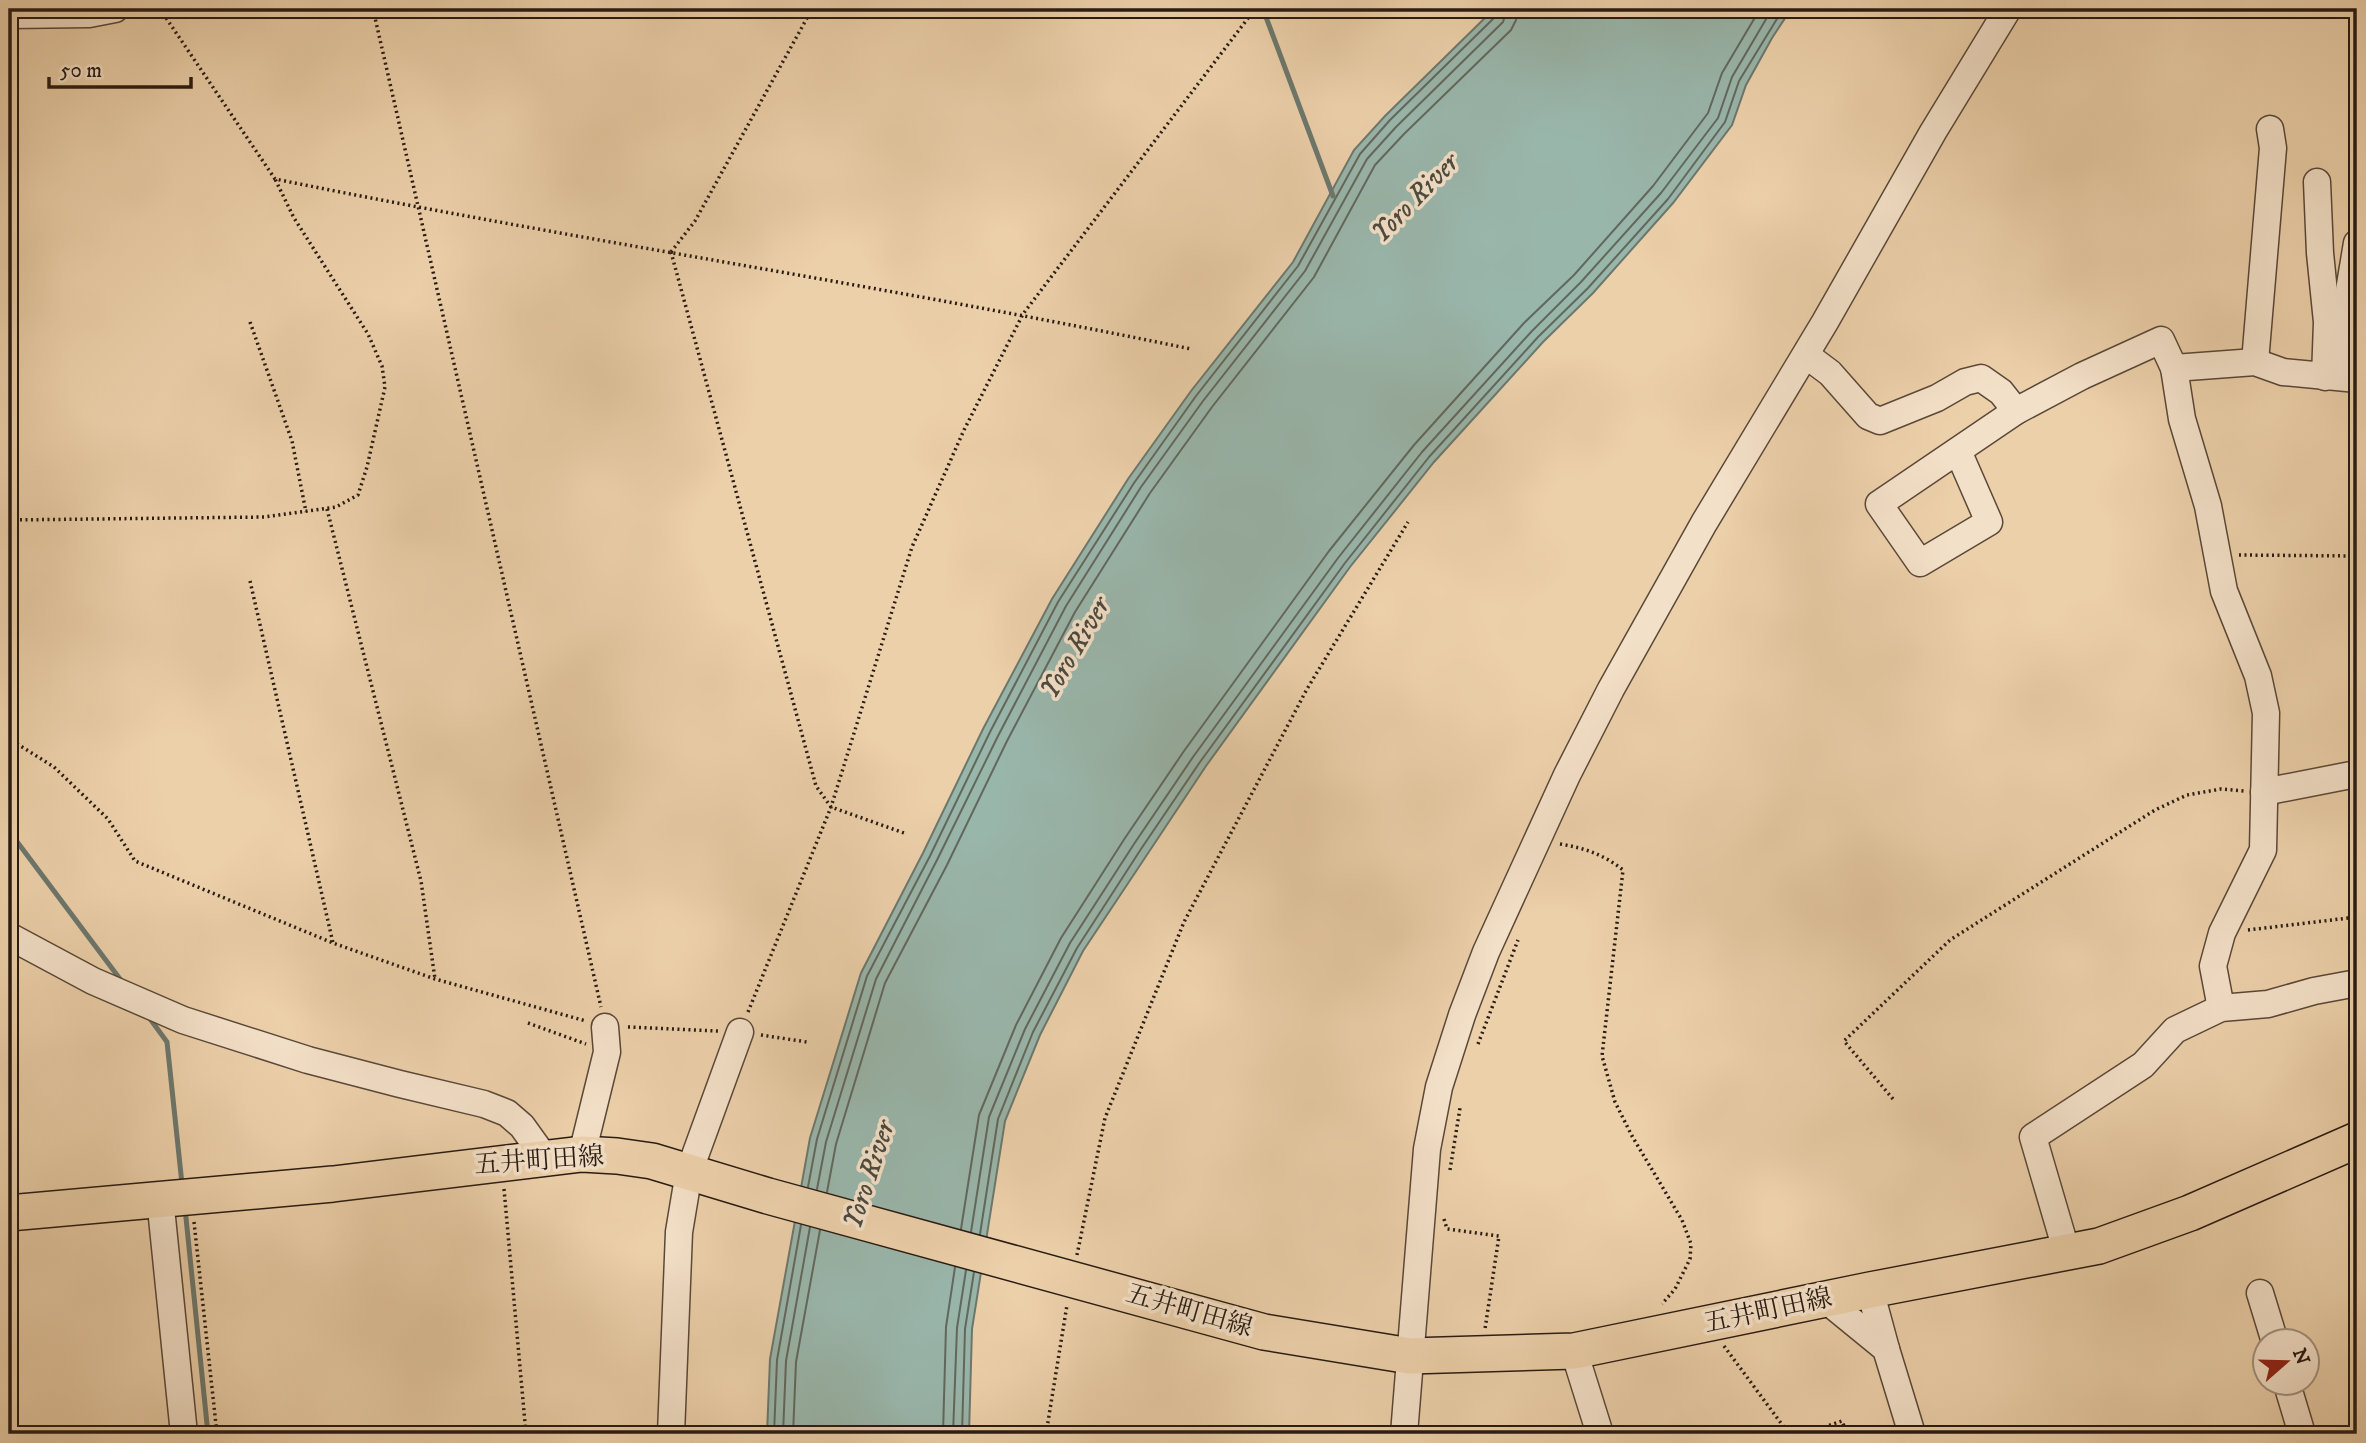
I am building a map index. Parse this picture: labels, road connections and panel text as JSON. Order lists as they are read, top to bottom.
{
  "streets": {
    "main road": ["五井町田線"]
  },
  "water": ["Yoro River"],
  "scale_bar": "50 m",
  "north": "right"
}
